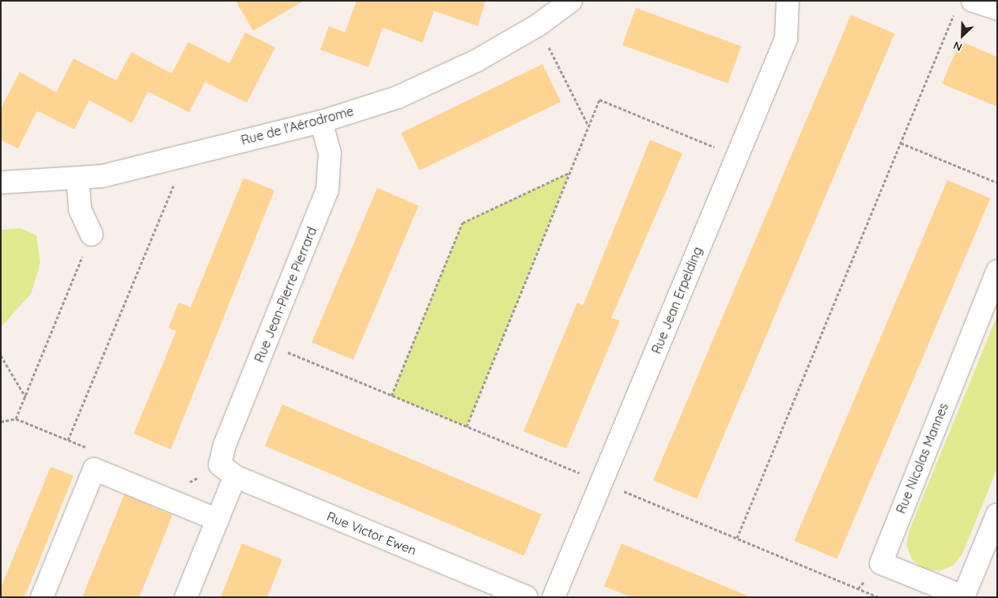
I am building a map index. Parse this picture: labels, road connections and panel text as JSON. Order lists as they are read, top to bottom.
{
  "streets": {
    "street": [
      "Rue de l'Aérodrome",
      "Rue Jean-Pierre Pierrard",
      "Rue Jean Erpelding",
      "Rue Nicolas Mannes",
      "Rue Victor Ewen"
    ]
  },
  "crossings": [
    ["Rue de l'Aérodrome", "Rue Jean-Pierre Pierrard"],
    ["Rue Jean-Pierre Pierrard", "Rue Victor Ewen"]
  ],
  "north": "bottom left"
}
